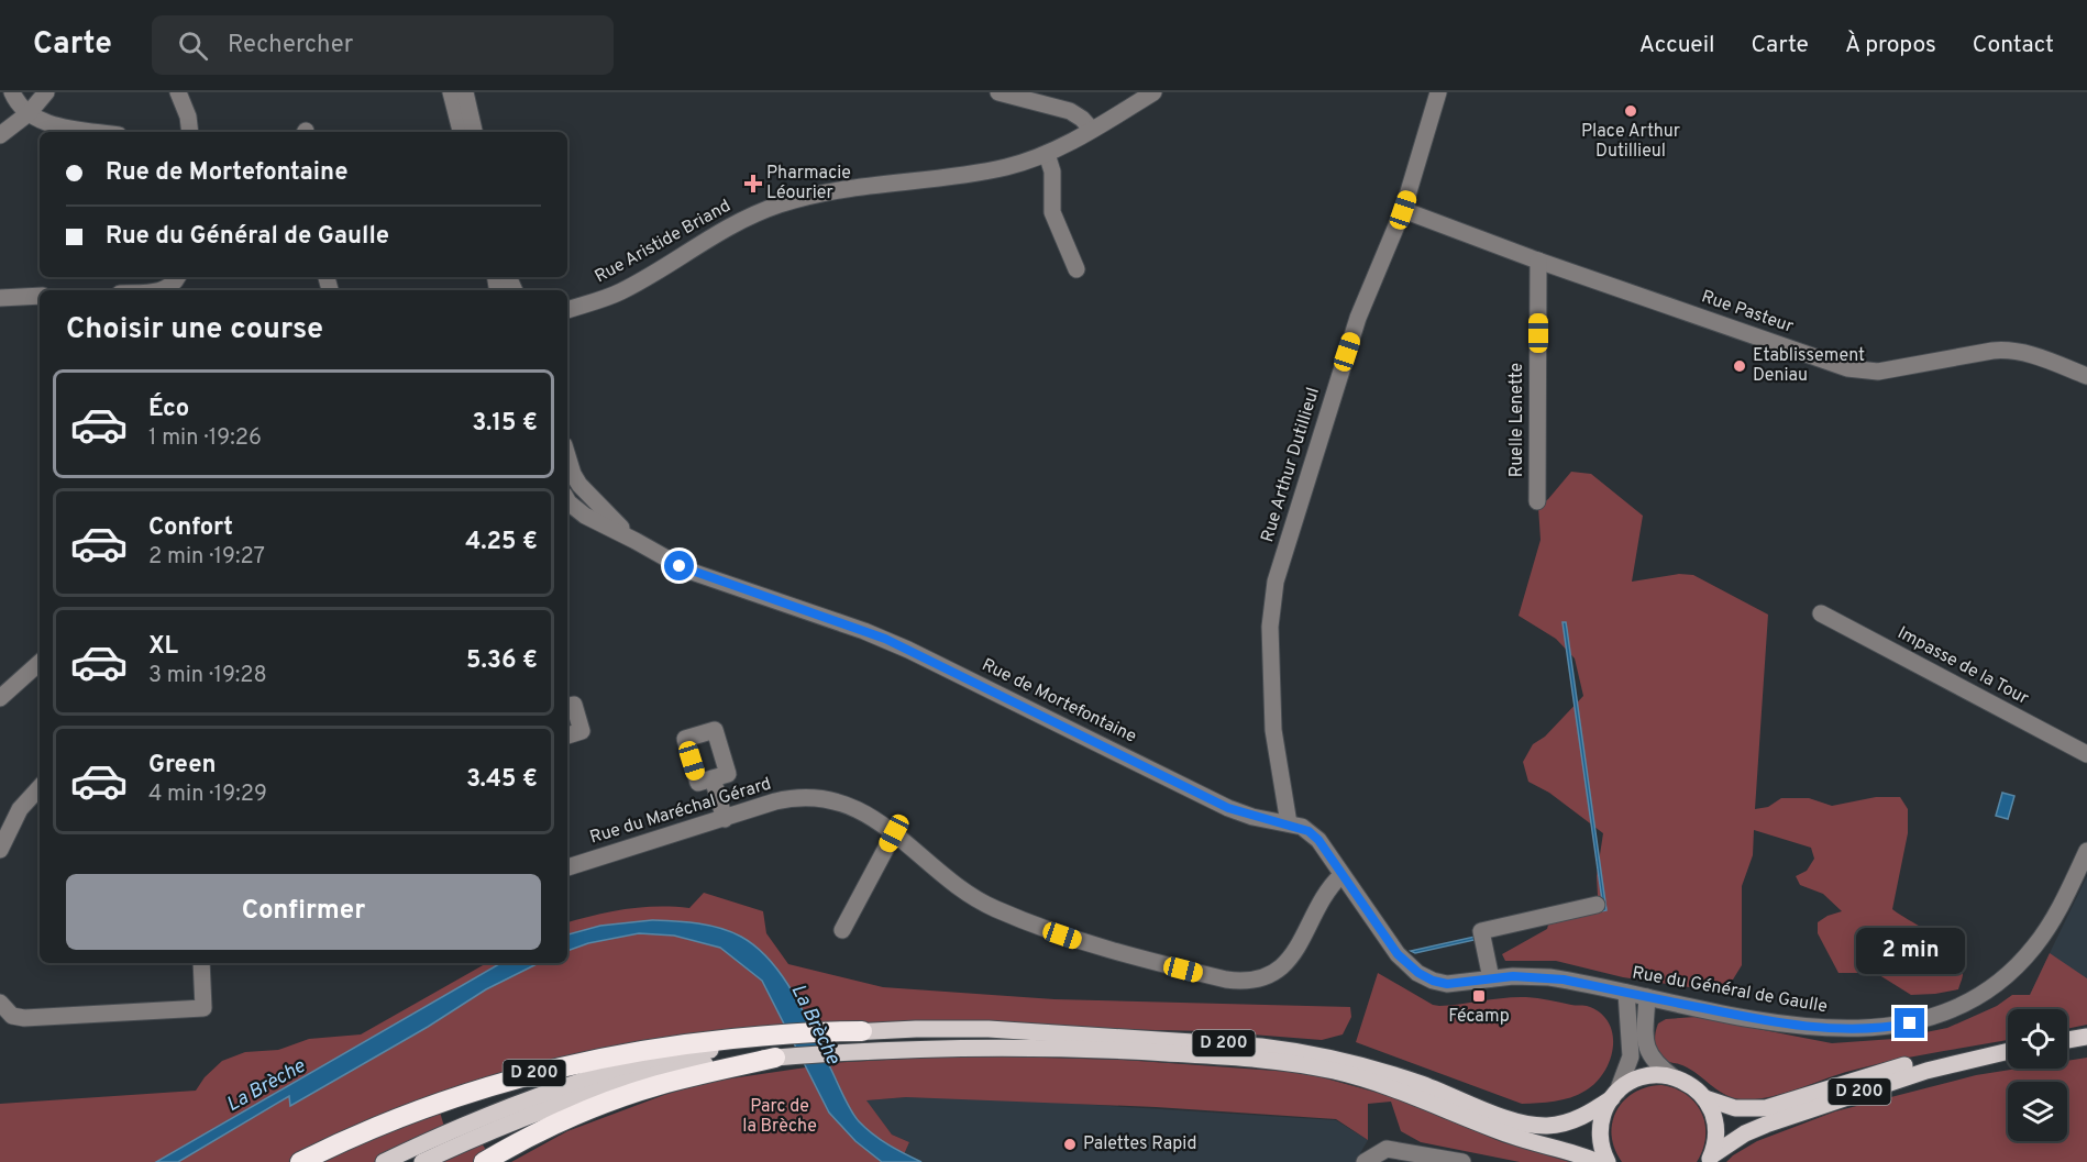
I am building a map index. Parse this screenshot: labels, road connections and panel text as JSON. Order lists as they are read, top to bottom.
{
  "streets": {
    "highway": ["D 200"],
    "street": [
      "Rue Aristide Briand",
      "Rue Pasteur",
      "Ruelle Lenette",
      "Rue Arthur Dutillieul",
      "Impasse de la Tour",
      "Rue de Mortefontaine",
      "Rue du Maréchal Gérard",
      "Rue du Général de Gaulle"
    ]
  },
  "crossings": [
    ["Rue Pasteur", "Ruelle Lenette"],
    ["Rue Pasteur", "Rue Arthur Dutillieul"],
    ["Rue Arthur Dutillieul", "Rue de Mortefontaine"],
    ["Rue de Mortefontaine", "Rue du Maréchal Gérard"],
    ["Rue de Mortefontaine", "Rue du Général de Gaulle"]
  ],
  "water": ["La Brèche"],
  "parks": ["Parc de la Brèche"],
  "places": {
    "other": ["Place Arthur Dutillieul", "Etablissement Deniau", "Palettes Rapid"],
    "health": ["Pharmacie Léourier"],
    "transit": ["Fécamp"]
  },
  "page": {
    "header": "Carte",
    "search": "Rechercher",
    "nav": [
      "Accueil",
      "Carte",
      "À propos",
      "Contact"
    ],
    "banner": ["Rue de Mortefontaine", "Rue du Général de Gaulle"],
    "heading": "Choisir une course",
    "list": [
      {
        "name": "Éco",
        "note": "1 min · 19:26",
        "value": "3.15 €"
      },
      {
        "name": "Confort",
        "note": "2 min · 19:27",
        "value": "4.25 €"
      },
      {
        "name": "XL",
        "note": "3 min · 19:28",
        "value": "5.36 €"
      },
      {
        "name": "Green",
        "note": "4 min · 19:29",
        "value": "3.45 €"
      }
    ],
    "buttons": "Confirmer",
    "bubble": "2 min"
  }
}
